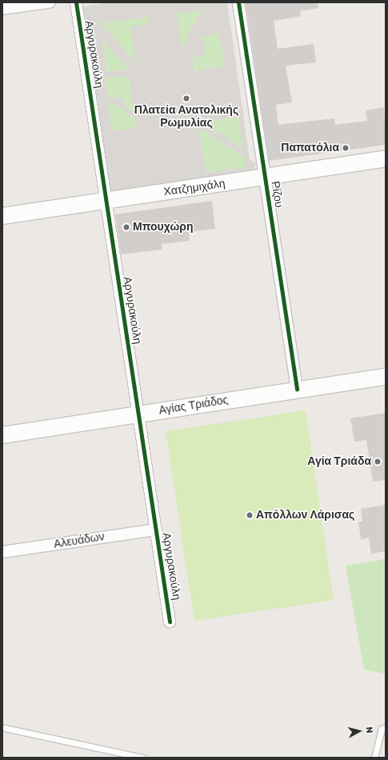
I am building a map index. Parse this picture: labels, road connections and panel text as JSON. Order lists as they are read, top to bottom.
{
  "streets": {
    "street": [
      "Αργυρακούλη",
      "Χατζημιχάλη",
      "Ρίζου",
      "Αγίας Τριάδος",
      "Αλευάδων"
    ]
  },
  "crossings": [
    ["Αργυρακούλη", "Χατζημιχάλη"],
    ["Αργυρακούλη", "Αγίας Τριάδος"],
    ["Αργυρακούλη", "Αλευάδων"],
    ["Χατζημιχάλη", "Ρίζου"],
    ["Ρίζου", "Αγίας Τριάδος"]
  ],
  "places": [
    "Πλατεία Ανατολικής Ρωμυλίας",
    "Παπατόλια",
    "Μπουχώρη",
    "Αγία Τριάδα",
    "Απόλλων Λάρισας"
  ],
  "north": "right"
}
